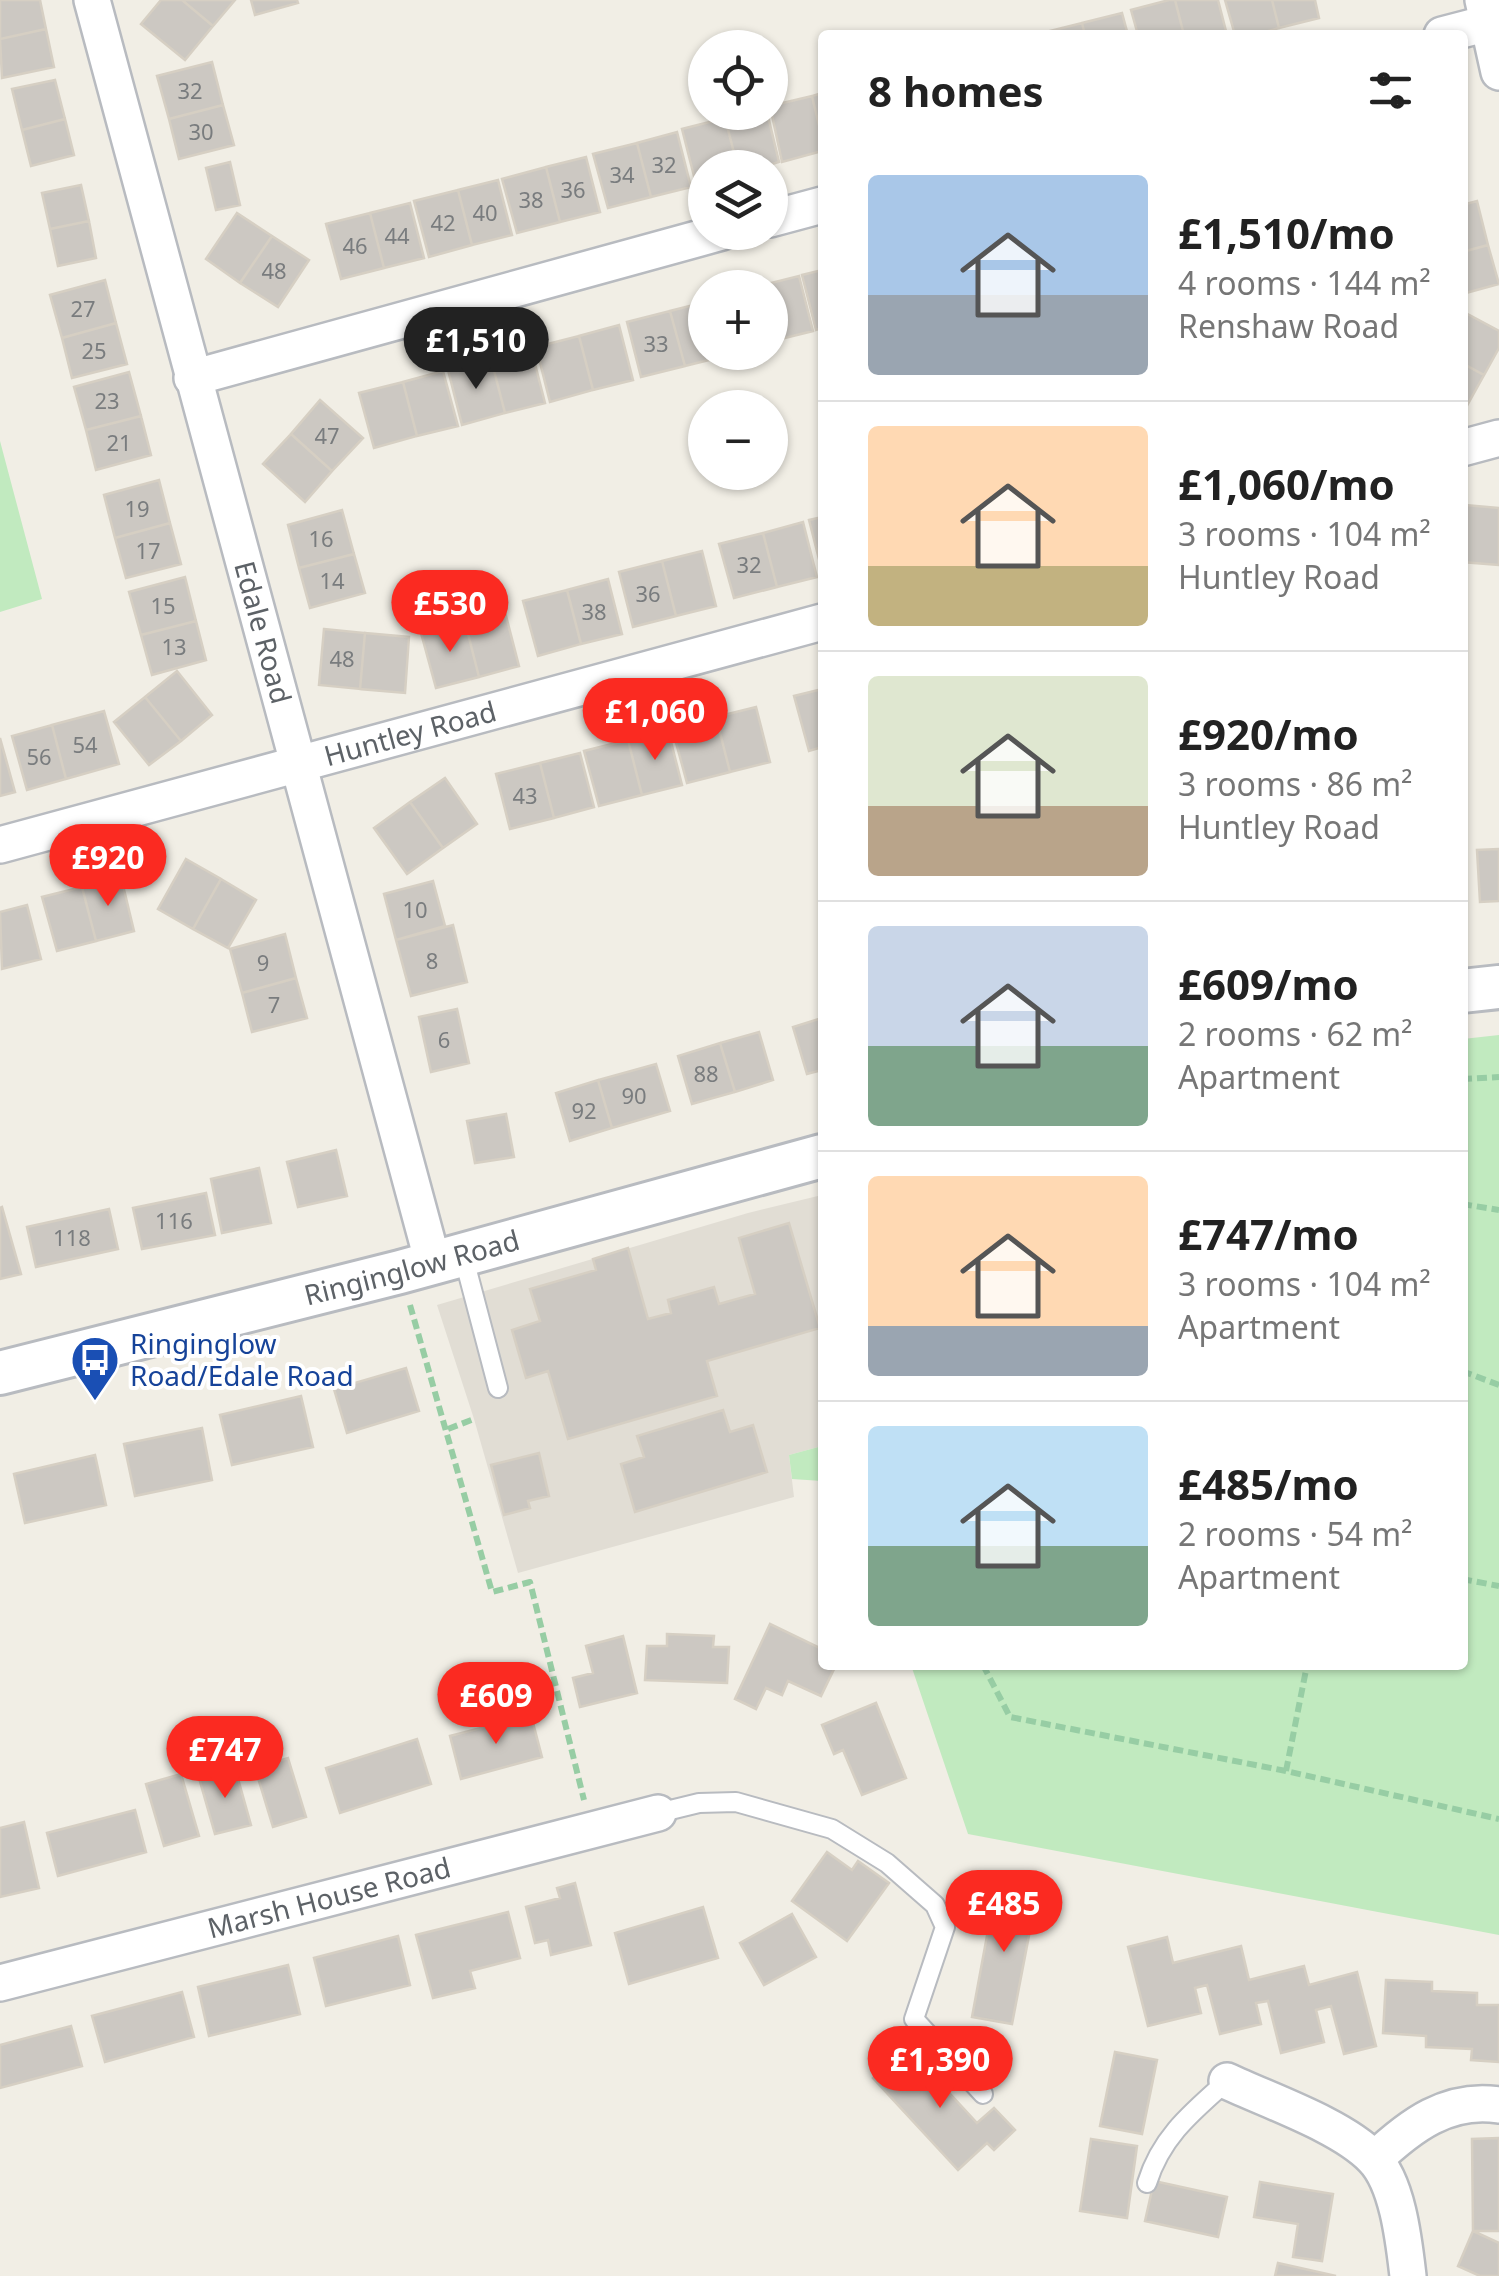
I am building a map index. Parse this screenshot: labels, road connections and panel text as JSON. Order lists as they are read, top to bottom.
{
  "streets": {
    "street": [
      "Edale Road",
      "Huntley Road",
      "Ringinglow Road",
      "Marsh House Road"
    ]
  },
  "crossings": [
    ["Edale Road", "Huntley Road"],
    ["Edale Road", "Ringinglow Road"]
  ],
  "places": {
    "bus stop": ["Ringinglow Road/Edale Road"]
  },
  "house_numbers": [
    "32",
    "30",
    "32",
    "34",
    "36",
    "38",
    "40",
    "42",
    "44",
    "46",
    "48",
    "27",
    "33",
    "25",
    "23",
    "47",
    "21",
    "19",
    "16",
    "17",
    "32",
    "14",
    "36",
    "15",
    "38",
    "13",
    "48",
    "54",
    "56",
    "43",
    "10",
    "8",
    "9",
    "7",
    "6",
    "88",
    "90",
    "92",
    "116",
    "118"
  ],
  "page": {
    "map_buttons": ["+", "−"],
    "heading": "8 homes",
    "list": [
      {
        "name": "£1,510/mo",
        "note": "4 rooms · 144 m² · Renshaw Road"
      },
      {
        "name": "£1,060/mo",
        "note": "3 rooms · 104 m² · Huntley Road"
      },
      {
        "name": "£920/mo",
        "note": "3 rooms · 86 m² · Huntley Road"
      },
      {
        "name": "£609/mo",
        "note": "2 rooms · 62 m² · Apartment"
      },
      {
        "name": "£747/mo",
        "note": "3 rooms · 104 m² · Apartment"
      },
      {
        "name": "£485/mo",
        "note": "2 rooms · 54 m² · Apartment"
      }
    ],
    "price": [
      "£1,510",
      "£530",
      "£1,060",
      "£920",
      "£609",
      "£747",
      "£485",
      "£1,390"
    ]
  }
}
